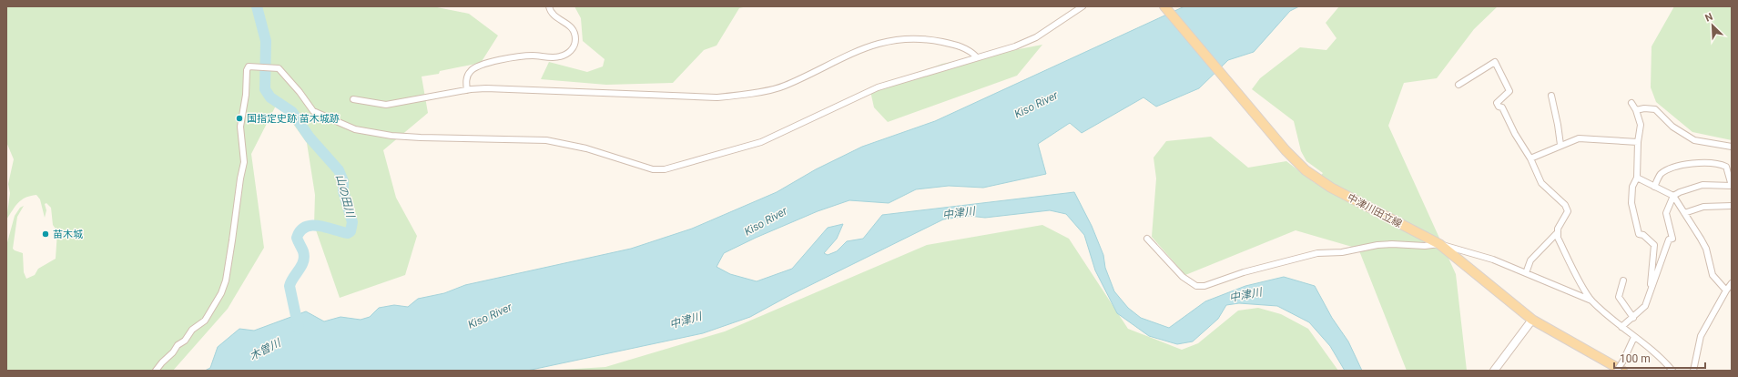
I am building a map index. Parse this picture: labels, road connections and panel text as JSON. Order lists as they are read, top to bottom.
{
  "streets": {
    "main road": ["中津川田立線"]
  },
  "water": [
    "Kiso River",
    "山の田川",
    "中津川",
    "木曽川"
  ],
  "places": ["国指定史跡 苗木城跡", "苗木城"],
  "scale_bar": "100 m",
  "north": "top left"
}
